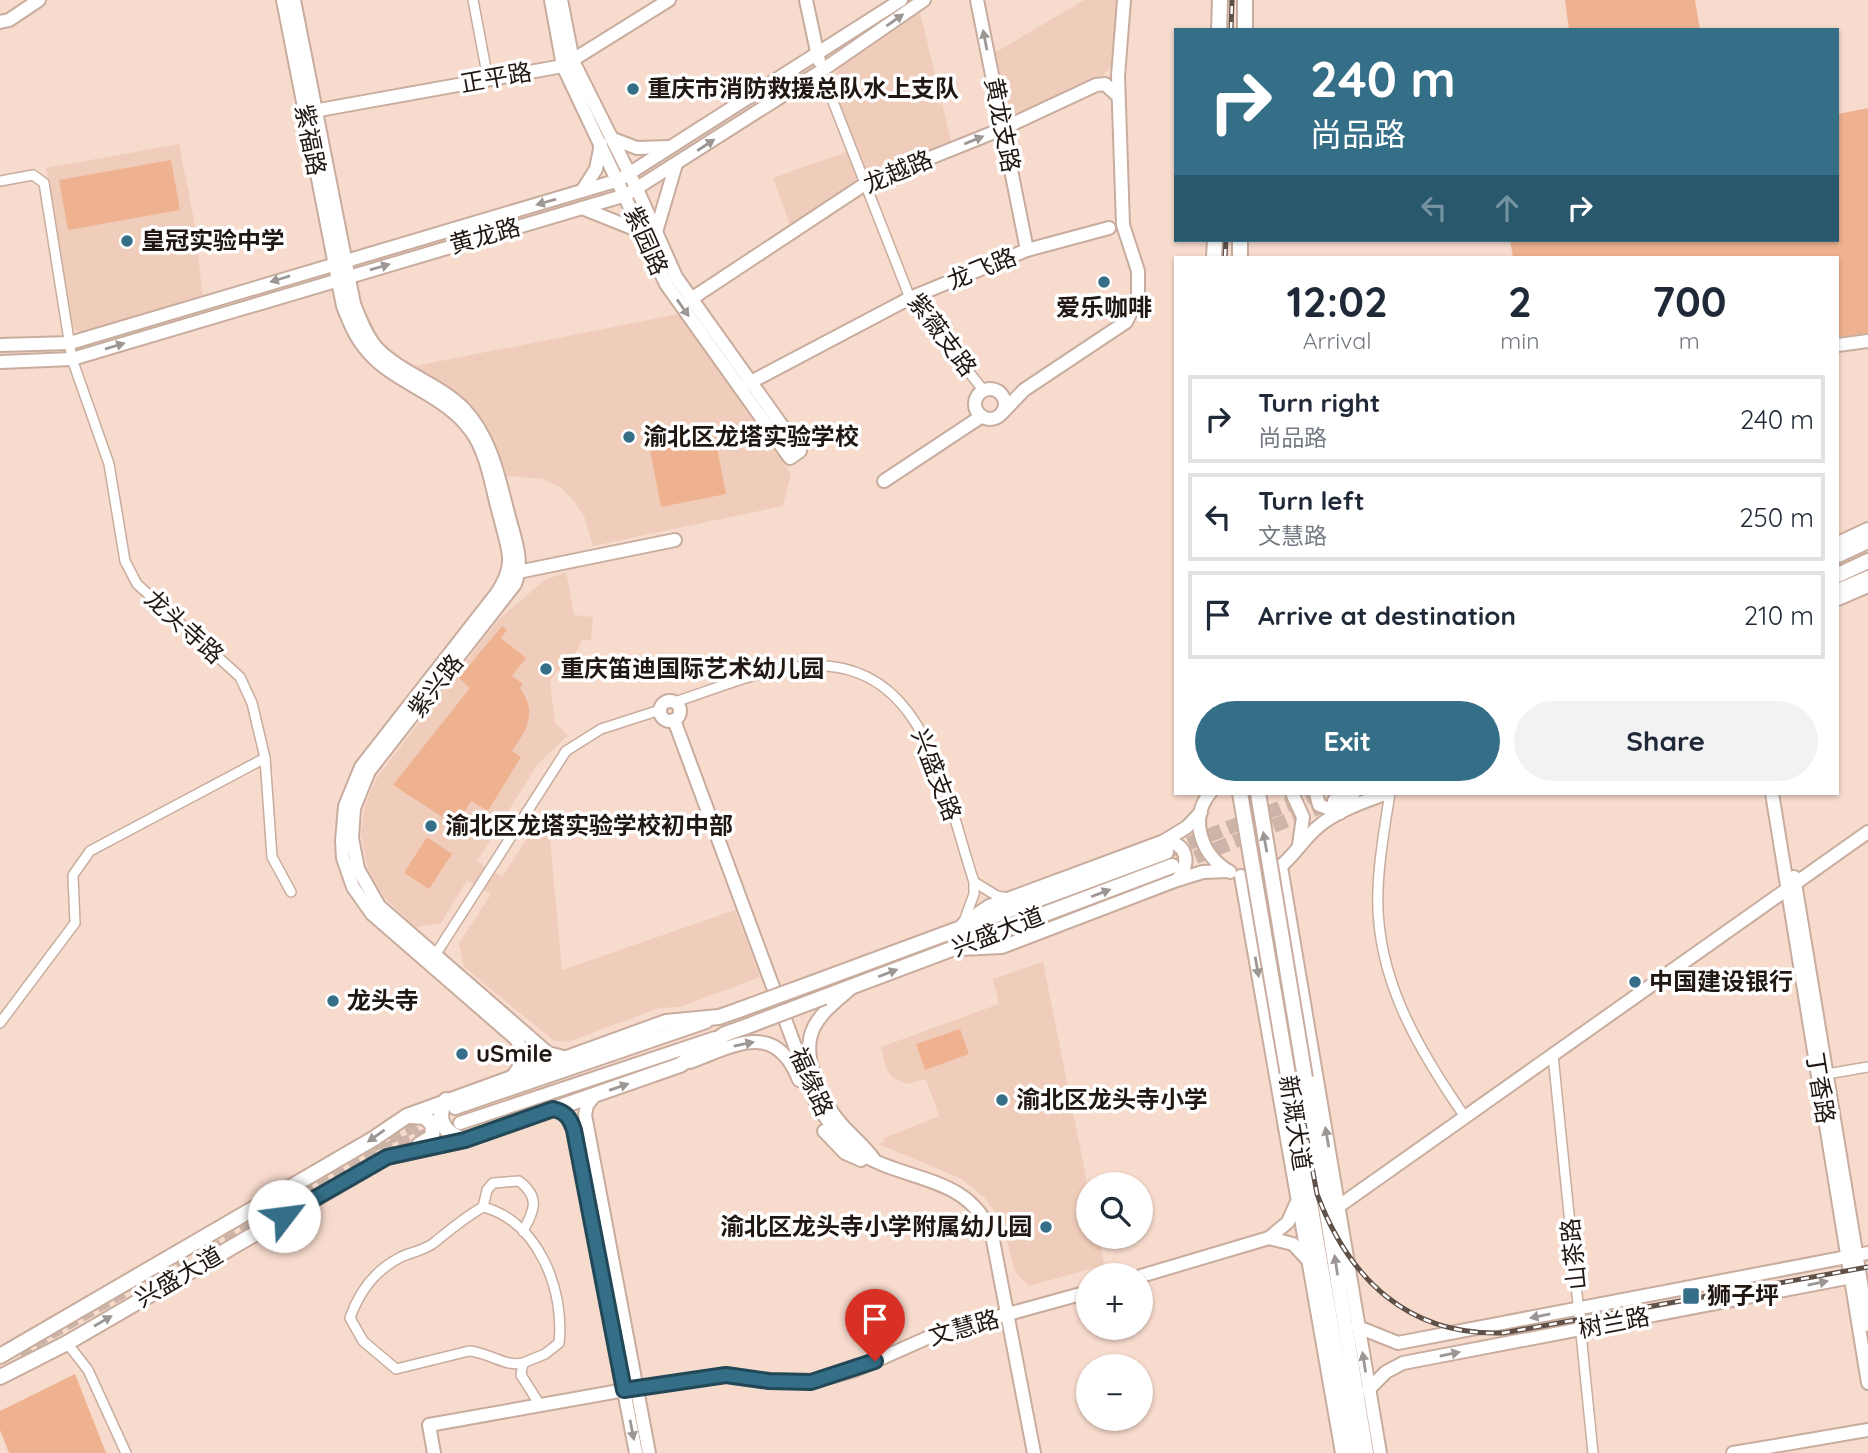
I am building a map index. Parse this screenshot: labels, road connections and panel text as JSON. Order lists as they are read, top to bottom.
{
  "streets": {
    "main road": ["兴盛大道", "新溉大道"],
    "street": [
      "正平路",
      "黄龙支路",
      "紫福路",
      "龙越路",
      "黄龙路",
      "紫园路",
      "龙飞路",
      "紫薇支路",
      "龙头寺路",
      "紫兴路",
      "兴盛支路",
      "福缘路",
      "丁香路",
      "山茶路",
      "树兰路",
      "文慧路"
    ]
  },
  "crossings": [
    ["正平路", "紫福路"],
    ["正平路", "紫园路"],
    ["黄龙支路", "龙越路"],
    ["黄龙支路", "龙飞路"],
    ["紫福路", "黄龙路"],
    ["龙越路", "紫园路"],
    ["龙越路", "紫薇支路"],
    ["黄龙路", "紫园路"],
    ["黄龙路", "紫薇支路"],
    ["黄龙路", "龙头寺路"],
    ["紫园路", "龙飞路"],
    ["龙飞路", "紫薇支路"],
    ["紫兴路", "兴盛大道"],
    ["兴盛支路", "福缘路"],
    ["福缘路", "文慧路"],
    ["丁香路", "树兰路"],
    ["新溉大道", "树兰路"],
    ["山茶路", "树兰路"]
  ],
  "one_way": ["黄龙支路"],
  "places": {
    "other": [
      "重庆市消防救援总队水上支队",
      "皇冠实验中学",
      "爱乐咖啡",
      "渝北区龙塔实验学校",
      "重庆笛迪国际艺术幼儿园",
      "渝北区龙塔实验学校初中部",
      "中国建设银行",
      "龙头寺",
      "uSmile",
      "渝北区龙头寺小学",
      "渝北区龙头寺小学附属幼儿园"
    ],
    "transit": ["狮子坪"]
  },
  "page": {
    "turn": ["240 m", "尚品路"],
    "eta": [
      "12:02",
      "Arrival",
      "2",
      "min",
      "700",
      "m"
    ],
    "list": [
      {
        "name": "Turn right",
        "note": "尚品路",
        "value": "240 m"
      },
      {
        "name": "Turn left",
        "note": "文慧路",
        "value": "250 m"
      },
      {
        "name": "Arrive at destination",
        "value": "210 m"
      }
    ],
    "buttons": ["Exit", "Share"],
    "map_buttons": ["+", "−"]
  }
}
